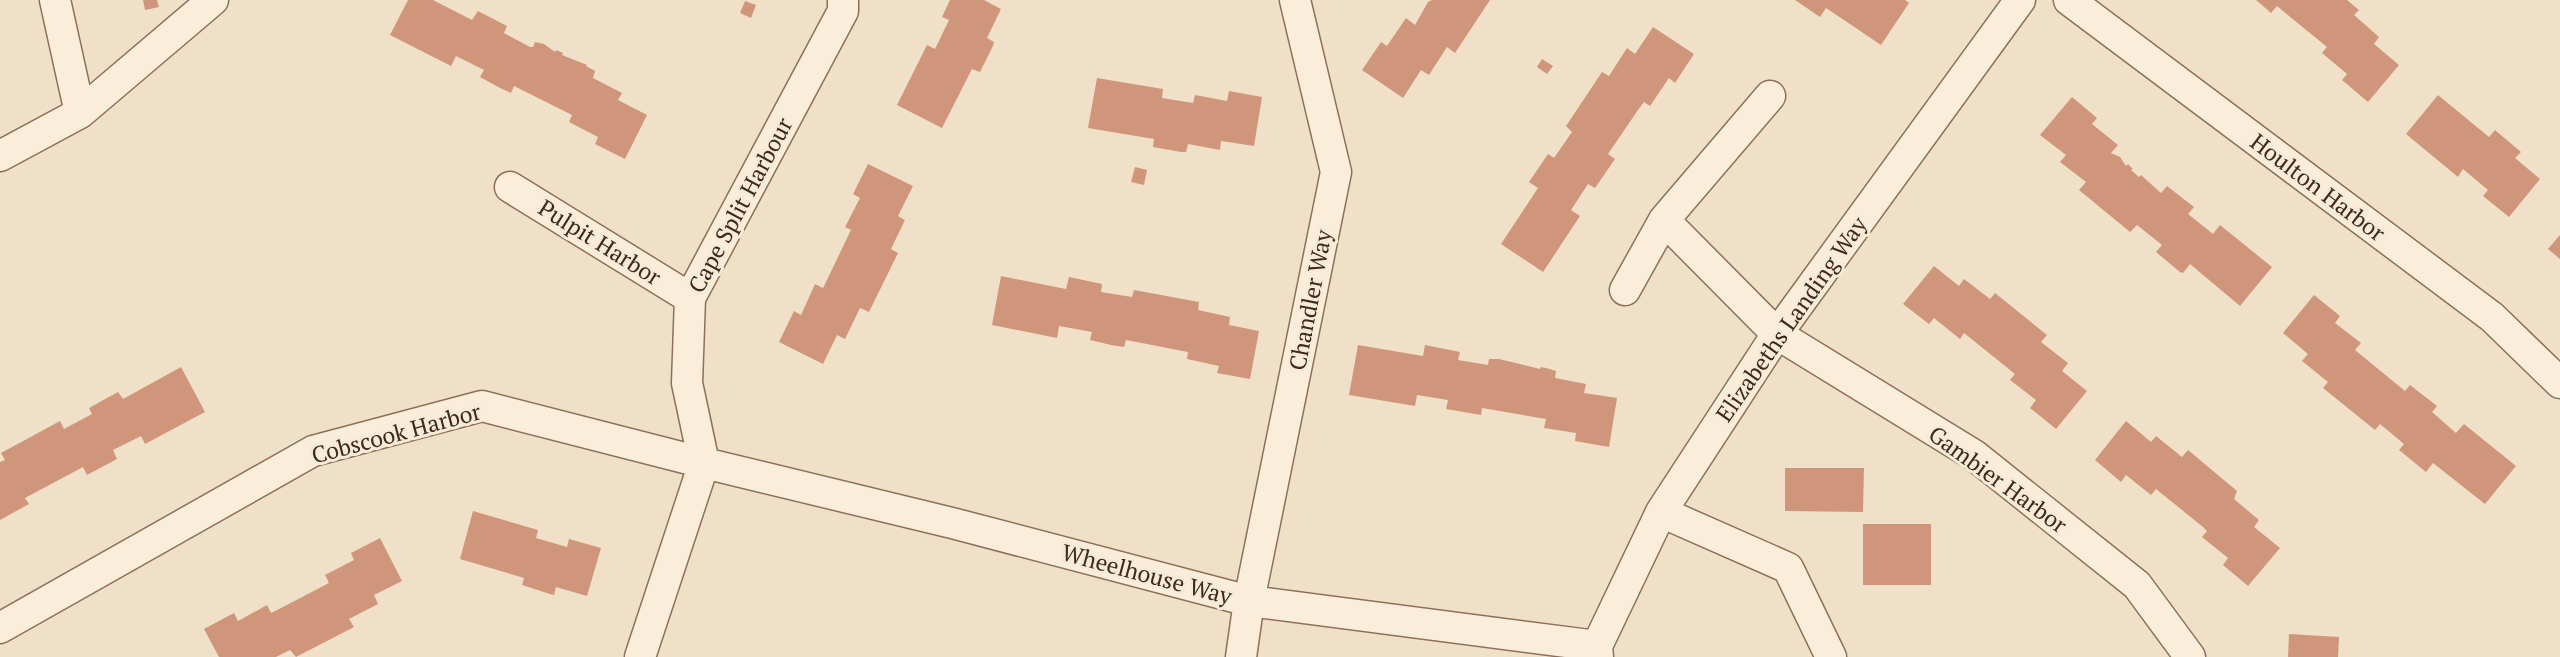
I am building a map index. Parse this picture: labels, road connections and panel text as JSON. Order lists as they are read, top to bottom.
{
  "streets": {
    "street": [
      "Houlton Harbor",
      "Cape Split Harbour",
      "Pulpit Harbor",
      "Chandler Way",
      "Elizabeths Landing Way",
      "Cobscook Harbor",
      "Gambier Harbor",
      "Wheelhouse Way"
    ]
  },
  "crossings": [
    ["Cape Split Harbour", "Pulpit Harbor"],
    ["Cape Split Harbour", "Cobscook Harbor"],
    ["Cape Split Harbour", "Wheelhouse Way"],
    ["Chandler Way", "Wheelhouse Way"],
    ["Elizabeths Landing Way", "Gambier Harbor"],
    ["Elizabeths Landing Way", "Wheelhouse Way"],
    ["Cobscook Harbor", "Wheelhouse Way"]
  ]
}
